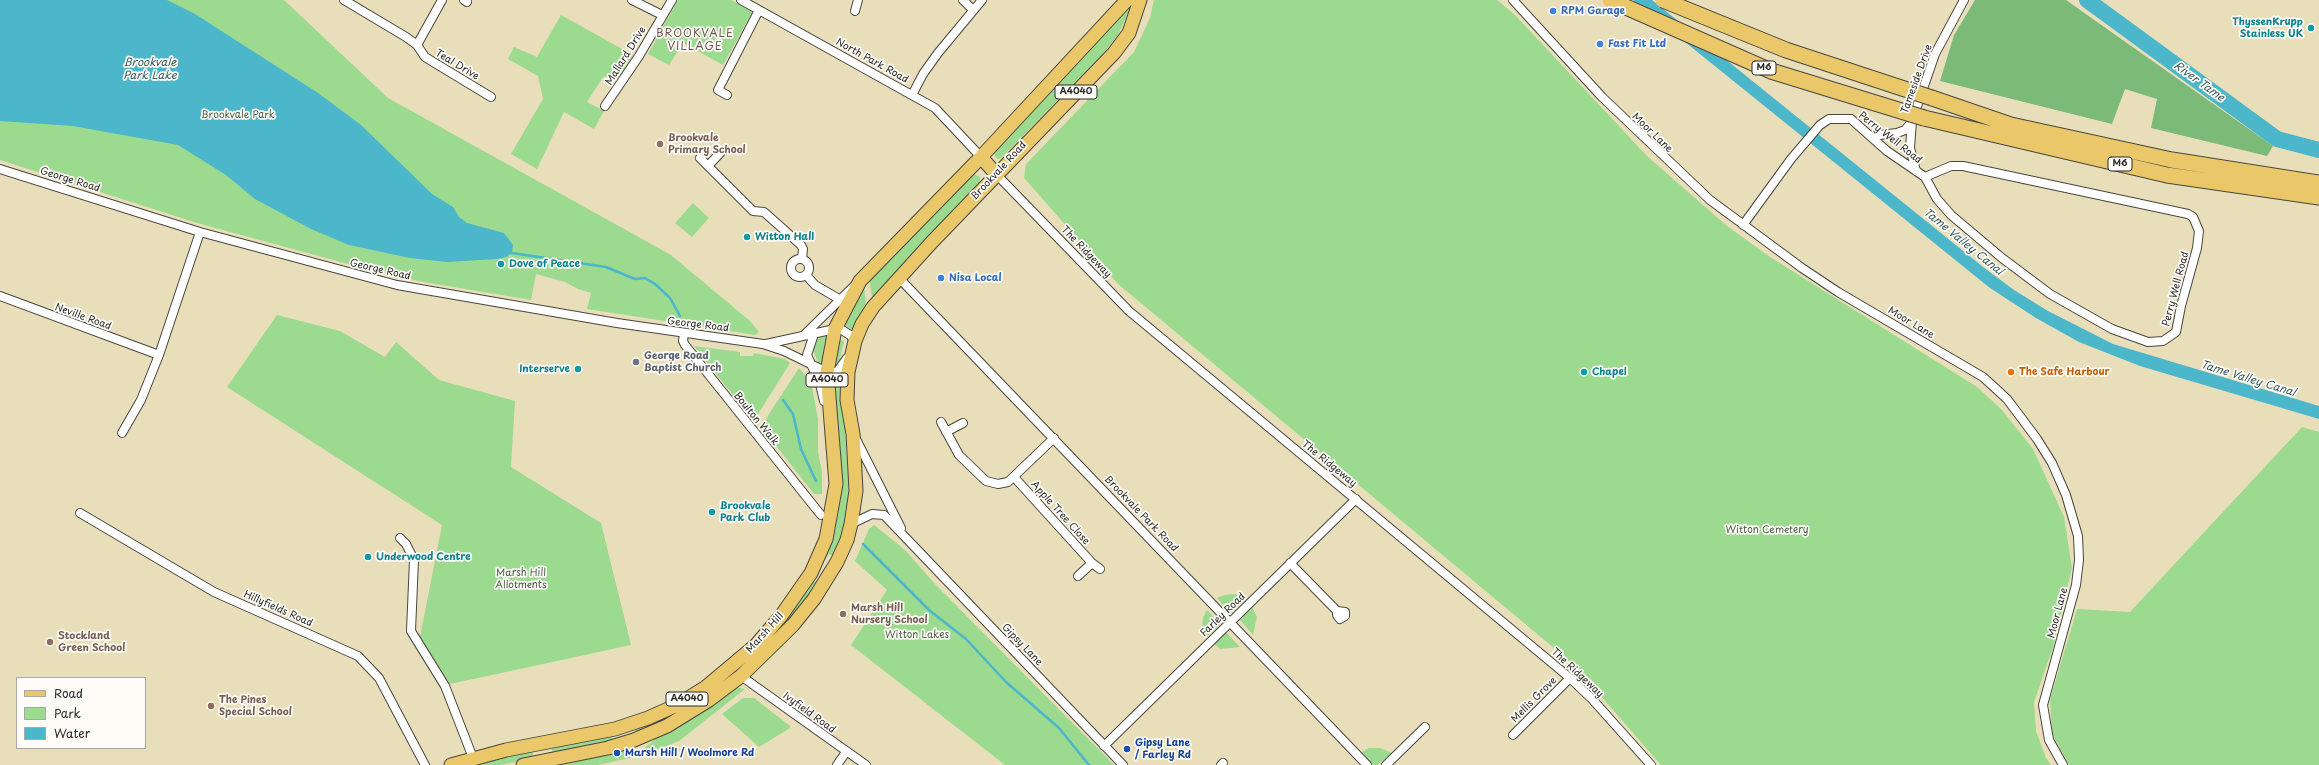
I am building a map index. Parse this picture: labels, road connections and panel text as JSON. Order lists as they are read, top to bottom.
{
  "streets": {
    "highway": ["M6"],
    "main road": ["A4040", "Brookvale Road", "Marsh Hill"],
    "street": [
      "Mallard Drive",
      "North Park Road",
      "Teal Drive",
      "Tameside Drive",
      "Moor Lane",
      "Perry Well Road",
      "George Road",
      "The Ridgeway",
      "Neville Road",
      "Boulton Walk",
      "Apple Tree Close",
      "Brookvale Park Road",
      "Hillyfields Road",
      "Farley Road",
      "Gipsy Lane",
      "Mellis Grove",
      "Ivyfield Road"
    ]
  },
  "crossings": [
    ["North Park Road", "A4040"],
    ["M6", "Tameside Drive"],
    ["Tameside Drive", "Perry Well Road"],
    ["A4040", "George Road"],
    ["A4040", "Marsh Hill"],
    ["Moor Lane", "Perry Well Road"],
    ["Brookvale Road", "The Ridgeway"],
    ["Brookvale Road", "Brookvale Park Road"],
    ["Brookvale Road", "Marsh Hill"],
    ["George Road", "Boulton Walk"],
    ["George Road", "Marsh Hill"],
    ["The Ridgeway", "Farley Road"],
    ["The Ridgeway", "Mellis Grove"],
    ["Brookvale Park Road", "Farley Road"],
    ["Farley Road", "Gipsy Lane"],
    ["Marsh Hill", "Gipsy Lane"],
    ["Marsh Hill", "Ivyfield Road"]
  ],
  "districts": ["BROOKVALE VILLAGE"],
  "water": ["Brookvale Park Lake", "River Tame", "Tame Valley Canal"],
  "parks": [
    "Brookvale Park",
    "Witton Cemetery",
    "Marsh Hill Allotments",
    "Witton Lakes"
  ],
  "places": [
    "RPM Garage",
    "ThyssenKrupp Stainless UK",
    "Fast Fit Ltd",
    "Brookvale Primary School",
    "Witton Hall",
    "Dove of Peace",
    "Nisa Local",
    "George Road Baptist Church",
    "Interserve",
    "Chapel",
    "The Safe Harbour",
    "Brookvale Park Club",
    "Underwood Centre",
    "Marsh Hill Nursery School",
    "Stockland Green School",
    "The Pines Special School",
    "Gipsy Lane / Farley Rd",
    "Marsh Hill / Woolmore Rd"
  ],
  "legend": ["Road", "Park", "Water"]
}
